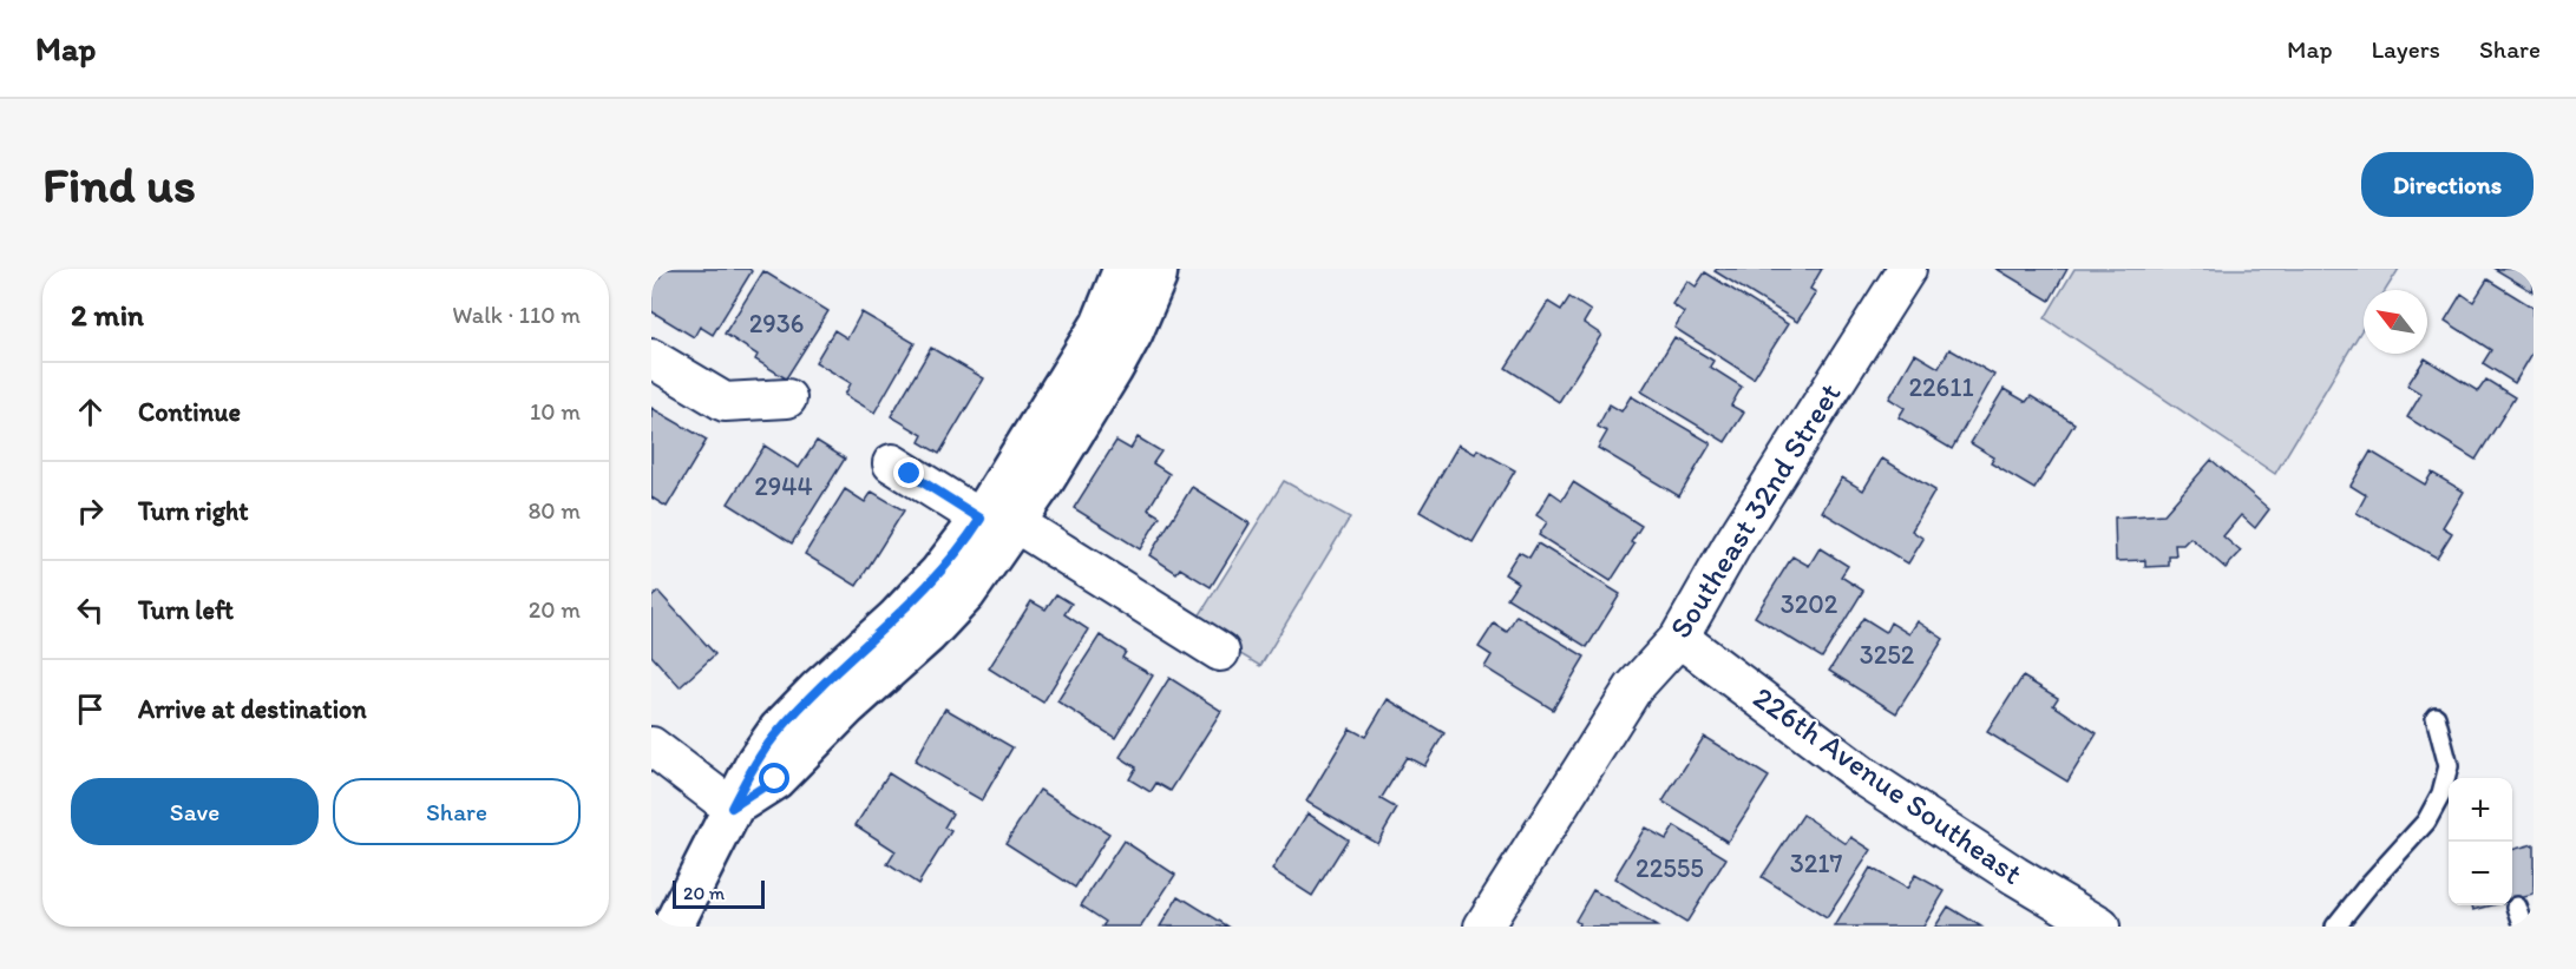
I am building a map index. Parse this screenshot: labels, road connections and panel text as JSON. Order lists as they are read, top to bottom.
{
  "streets": {
    "street": ["Southeast 32nd Street", "226th Avenue Southeast"]
  },
  "crossings": [
    ["Southeast 32nd Street", "226th Avenue Southeast"]
  ],
  "house_numbers": [
    "2936",
    "22611",
    "2944",
    "3202",
    "3252",
    "3217",
    "22555"
  ],
  "scale_bar": "20 m",
  "north": "top left",
  "page": {
    "header": "Map",
    "nav": ["Map", "Layers", "Share"],
    "buttons": [
      "Directions",
      ["Save", "Share"]
    ],
    "title": "Find us",
    "heading": ["2 min", "Walk · 110 m"],
    "list": [
      ["Continue", "10 m"],
      ["Turn right", "80 m"],
      ["Turn left", "20 m"],
      "Arrive at destination"
    ],
    "map_buttons": ["+", "−"],
    "scale": "20 m"
  }
}
